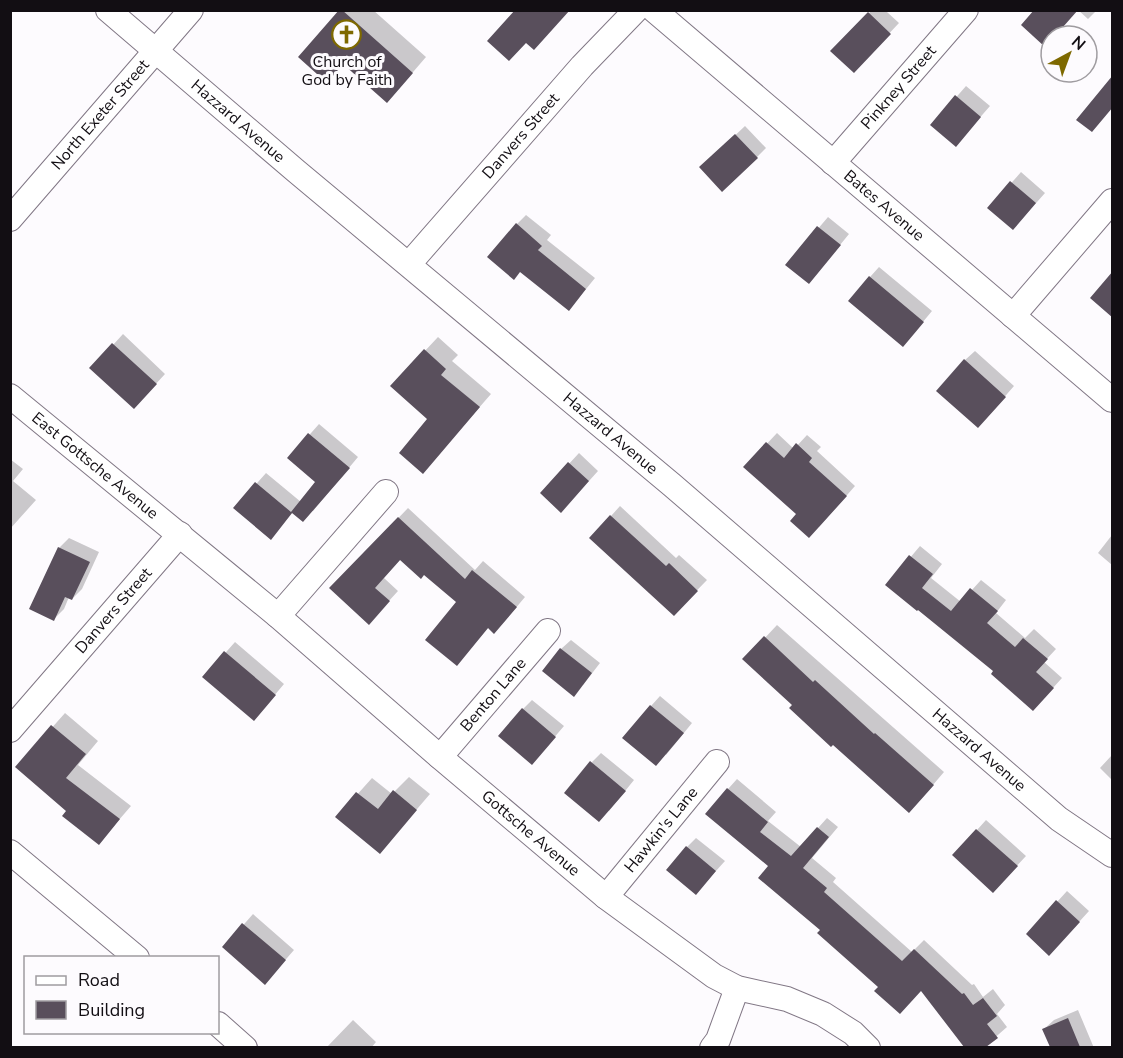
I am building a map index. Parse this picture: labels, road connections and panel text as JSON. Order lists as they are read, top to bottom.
{
  "streets": {
    "street": [
      "Pinkney Street",
      "North Exeter Street",
      "Hazzard Avenue",
      "Danvers Street",
      "Bates Avenue",
      "East Gottsche Avenue",
      "Benton Lane",
      "Hawkin's Lane",
      "Gottsche Avenue"
    ]
  },
  "crossings": [
    ["Pinkney Street", "Bates Avenue"],
    ["North Exeter Street", "Hazzard Avenue"],
    ["Hazzard Avenue", "Danvers Street"],
    ["Danvers Street", "East Gottsche Avenue"],
    ["Danvers Street", "Gottsche Avenue"],
    ["East Gottsche Avenue", "Gottsche Avenue"],
    ["Benton Lane", "Gottsche Avenue"],
    ["Hawkin's Lane", "Gottsche Avenue"]
  ],
  "places": {
    "church": ["Church of God by Faith"]
  },
  "legend": ["Road", "Building"],
  "north": "top right"
}
